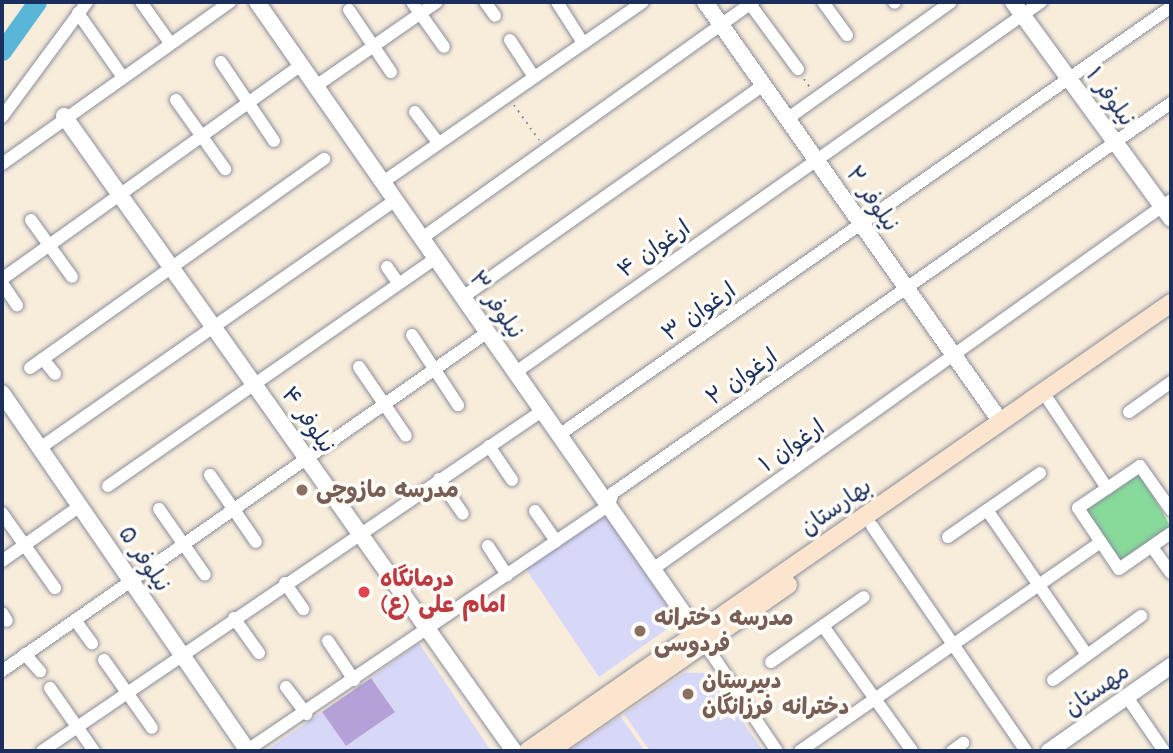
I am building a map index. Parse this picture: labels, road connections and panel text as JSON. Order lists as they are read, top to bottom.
{
  "streets": {
    "main road": ["بهارستان"],
    "street": [
      "نیلوفر ۱",
      "نیلوفر ۲",
      "ارغوان ۴",
      "نیلوفر ۳",
      "ارغوان ۳",
      "ارغوان ۲",
      "نیلوفر ۴",
      "ارغوان ۱",
      "نیلوفر ۵",
      "مهستان"
    ]
  },
  "crossings": [
    ["نیلوفر ۱", "ارغوان ۴"],
    ["نیلوفر ۱", "ارغوان ۳"],
    ["نیلوفر ۱", "ارغوان ۲"],
    ["نیلوفر ۱", "ارغوان ۱"],
    ["نیلوفر ۲", "ارغوان ۴"],
    ["نیلوفر ۲", "ارغوان ۳"],
    ["نیلوفر ۲", "ارغوان ۲"],
    ["نیلوفر ۲", "ارغوان ۱"],
    ["نیلوفر ۲", "بهارستان"],
    ["ارغوان ۴", "نیلوفر ۳"],
    ["نیلوفر ۳", "ارغوان ۳"],
    ["نیلوفر ۳", "ارغوان ۲"],
    ["نیلوفر ۳", "ارغوان ۱"],
    ["نیلوفر ۳", "بهارستان"],
    ["ارغوان ۲", "نیلوفر ۴"],
    ["ارغوان ۲", "نیلوفر ۵"]
  ],
  "places": [
    "مدرسه مازوچی",
    "درمانگاه امام علی (ع)",
    "مدرسه دخترانه فردوسی",
    "دبیرستان دخترانه فرزانگان"
  ]
}
